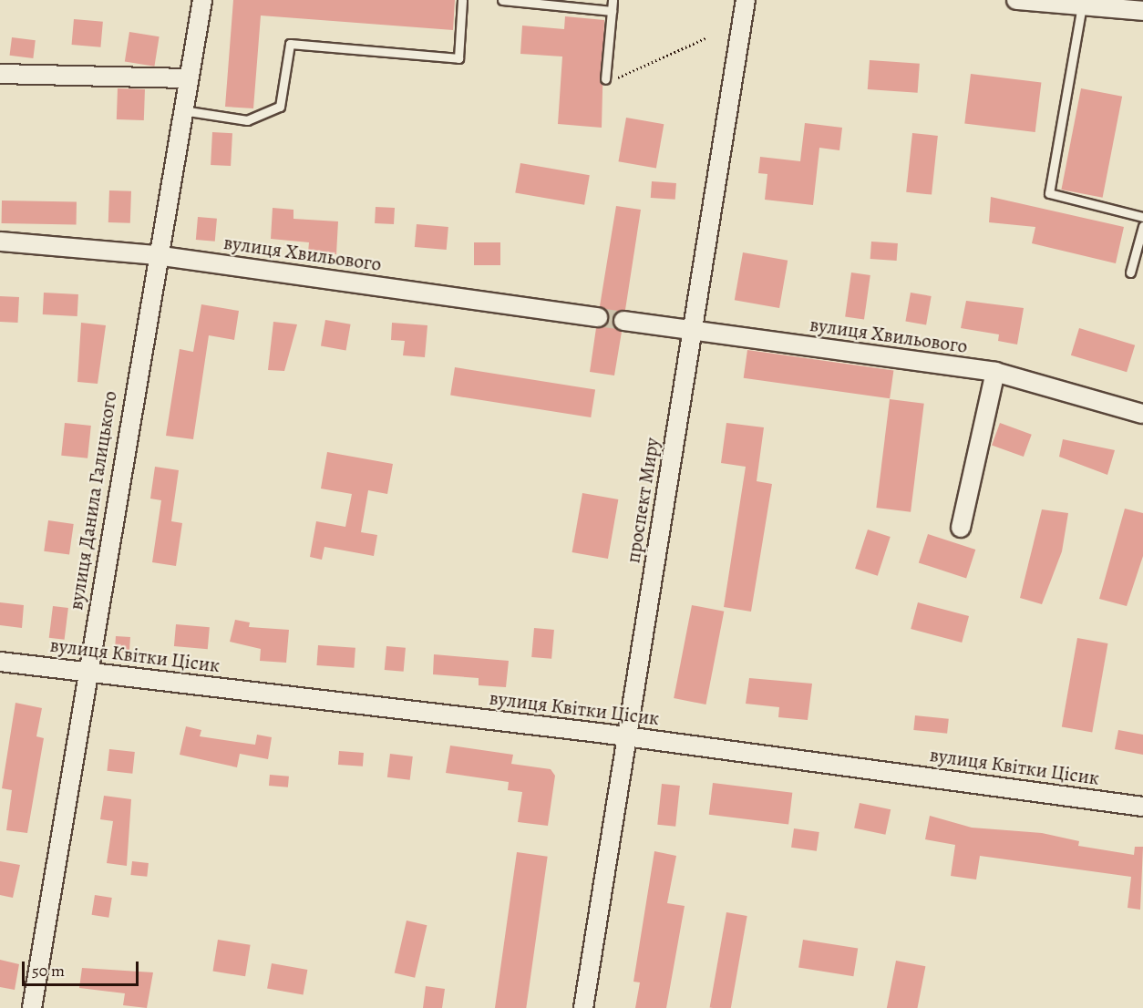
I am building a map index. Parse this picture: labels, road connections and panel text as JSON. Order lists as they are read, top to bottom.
{
  "streets": {
    "street": [
      "вулиця Хвильового",
      "вулиця Данила Галицького",
      "проспект Миру",
      "вулиця Квітки Цісик"
    ]
  },
  "crossings": [
    ["вулиця Хвильового", "вулиця Данила Галицького"],
    ["вулиця Хвильового", "проспект Миру"],
    ["вулиця Данила Галицького", "вулиця Квітки Цісик"],
    ["проспект Миру", "вулиця Квітки Цісик"]
  ],
  "scale_bar": "50 m"
}
